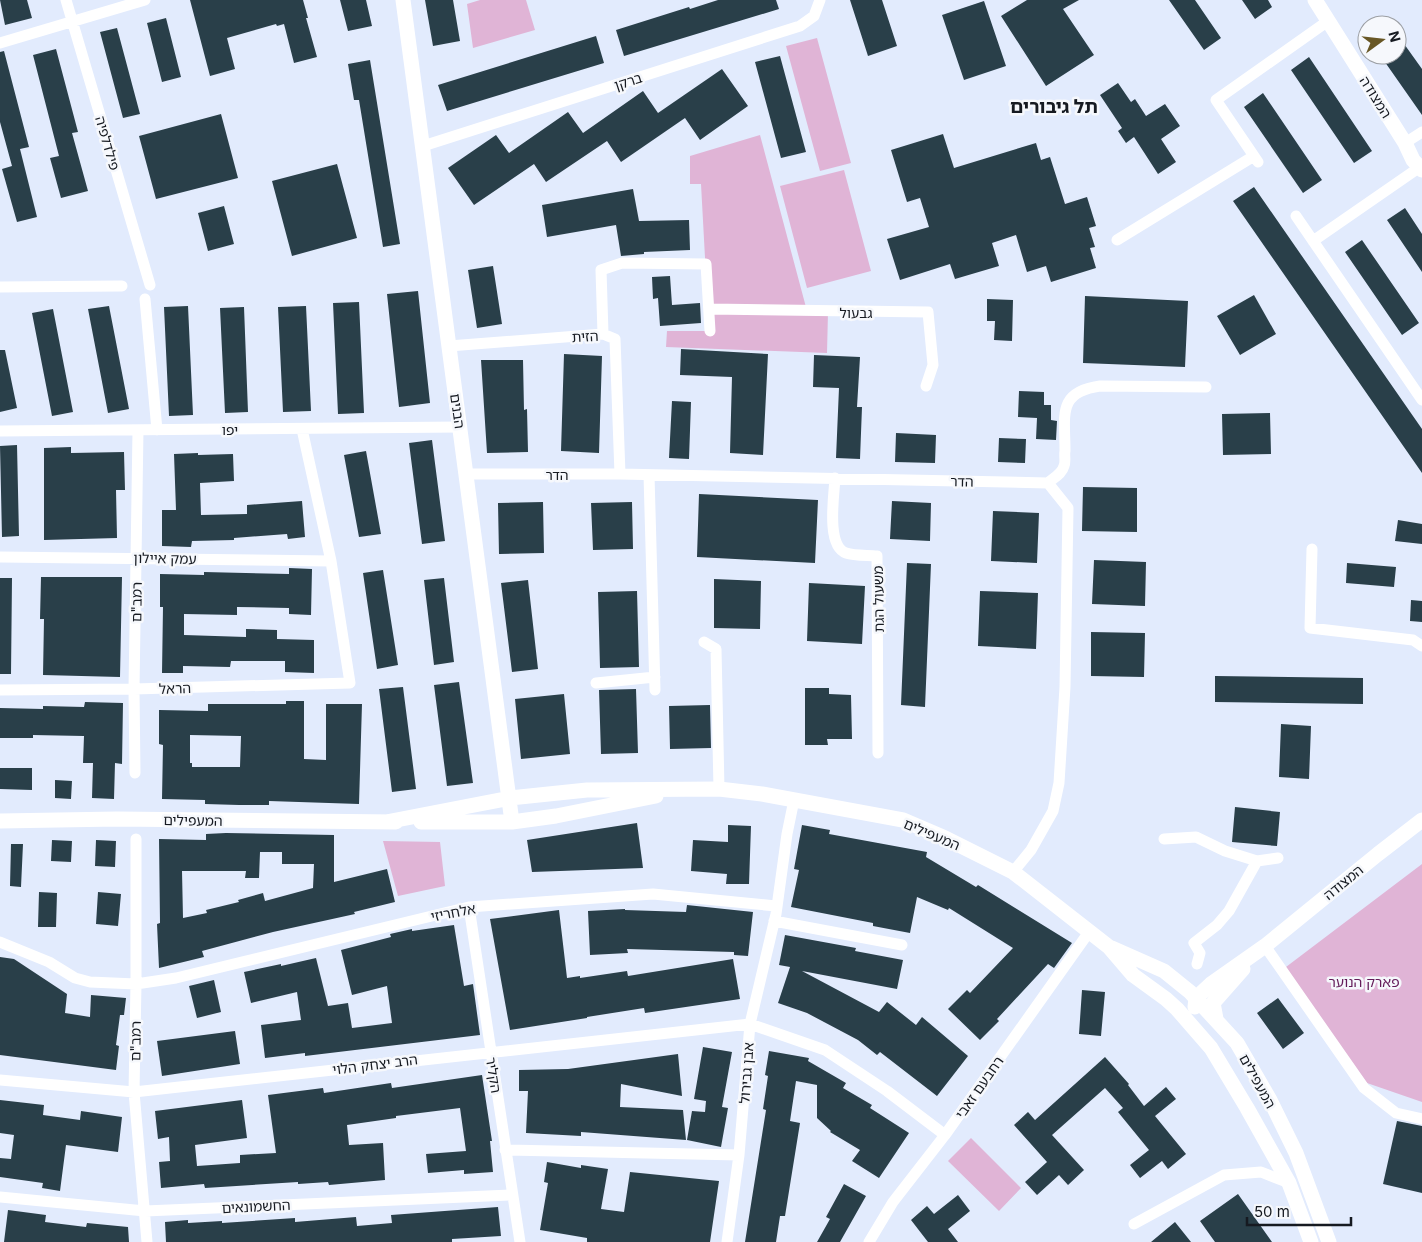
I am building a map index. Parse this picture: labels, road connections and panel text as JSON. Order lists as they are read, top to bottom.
{
  "streets": {
    "street": [
      "ברקן",
      "המצודה",
      "פילדלפיה",
      "גבעול",
      "הזית",
      "הבנים",
      "יפו",
      "הדר",
      "עמק איילון",
      "משעול הגת",
      "רמב\"ם",
      "הראל",
      "המעפילים",
      "אלחריזי",
      "הרב יצחק הלוי",
      "אבן גבירול",
      "הקליר",
      "רחבעם זאבי",
      "החשמונאים"
    ]
  },
  "crossings": [
    ["ברקן", "הבנים"],
    ["המצודה", "המעפילים"],
    ["הזית", "הבנים"],
    ["הזית", "הדר"],
    ["הבנים", "יפו"],
    ["הבנים", "הדר"],
    ["הבנים", "המעפילים"],
    ["יפו", "רמב\"ם"],
    ["הדר", "משעול הגת"],
    ["עמק איילון", "רמב\"ם"],
    ["עמק איילון", "הראל"],
    ["רמב\"ם", "הראל"],
    ["רמב\"ם", "אלחריזי"],
    ["רמב\"ם", "הרב יצחק הלוי"],
    ["רמב\"ם", "החשמונאים"],
    ["המעפילים", "אבן גבירול"],
    ["המעפילים", "רחבעם זאבי"],
    ["אלחריזי", "אבן גבירול"],
    ["אלחריזי", "הקליר"],
    ["הרב יצחק הלוי", "אבן גבירול"],
    ["הרב יצחק הלוי", "הקליר"],
    ["הקליר", "החשמונאים"]
  ],
  "districts": ["תל גיבורים"],
  "parks": ["פארק הנוער"],
  "scale_bar": "50 m",
  "north": "right"
}
